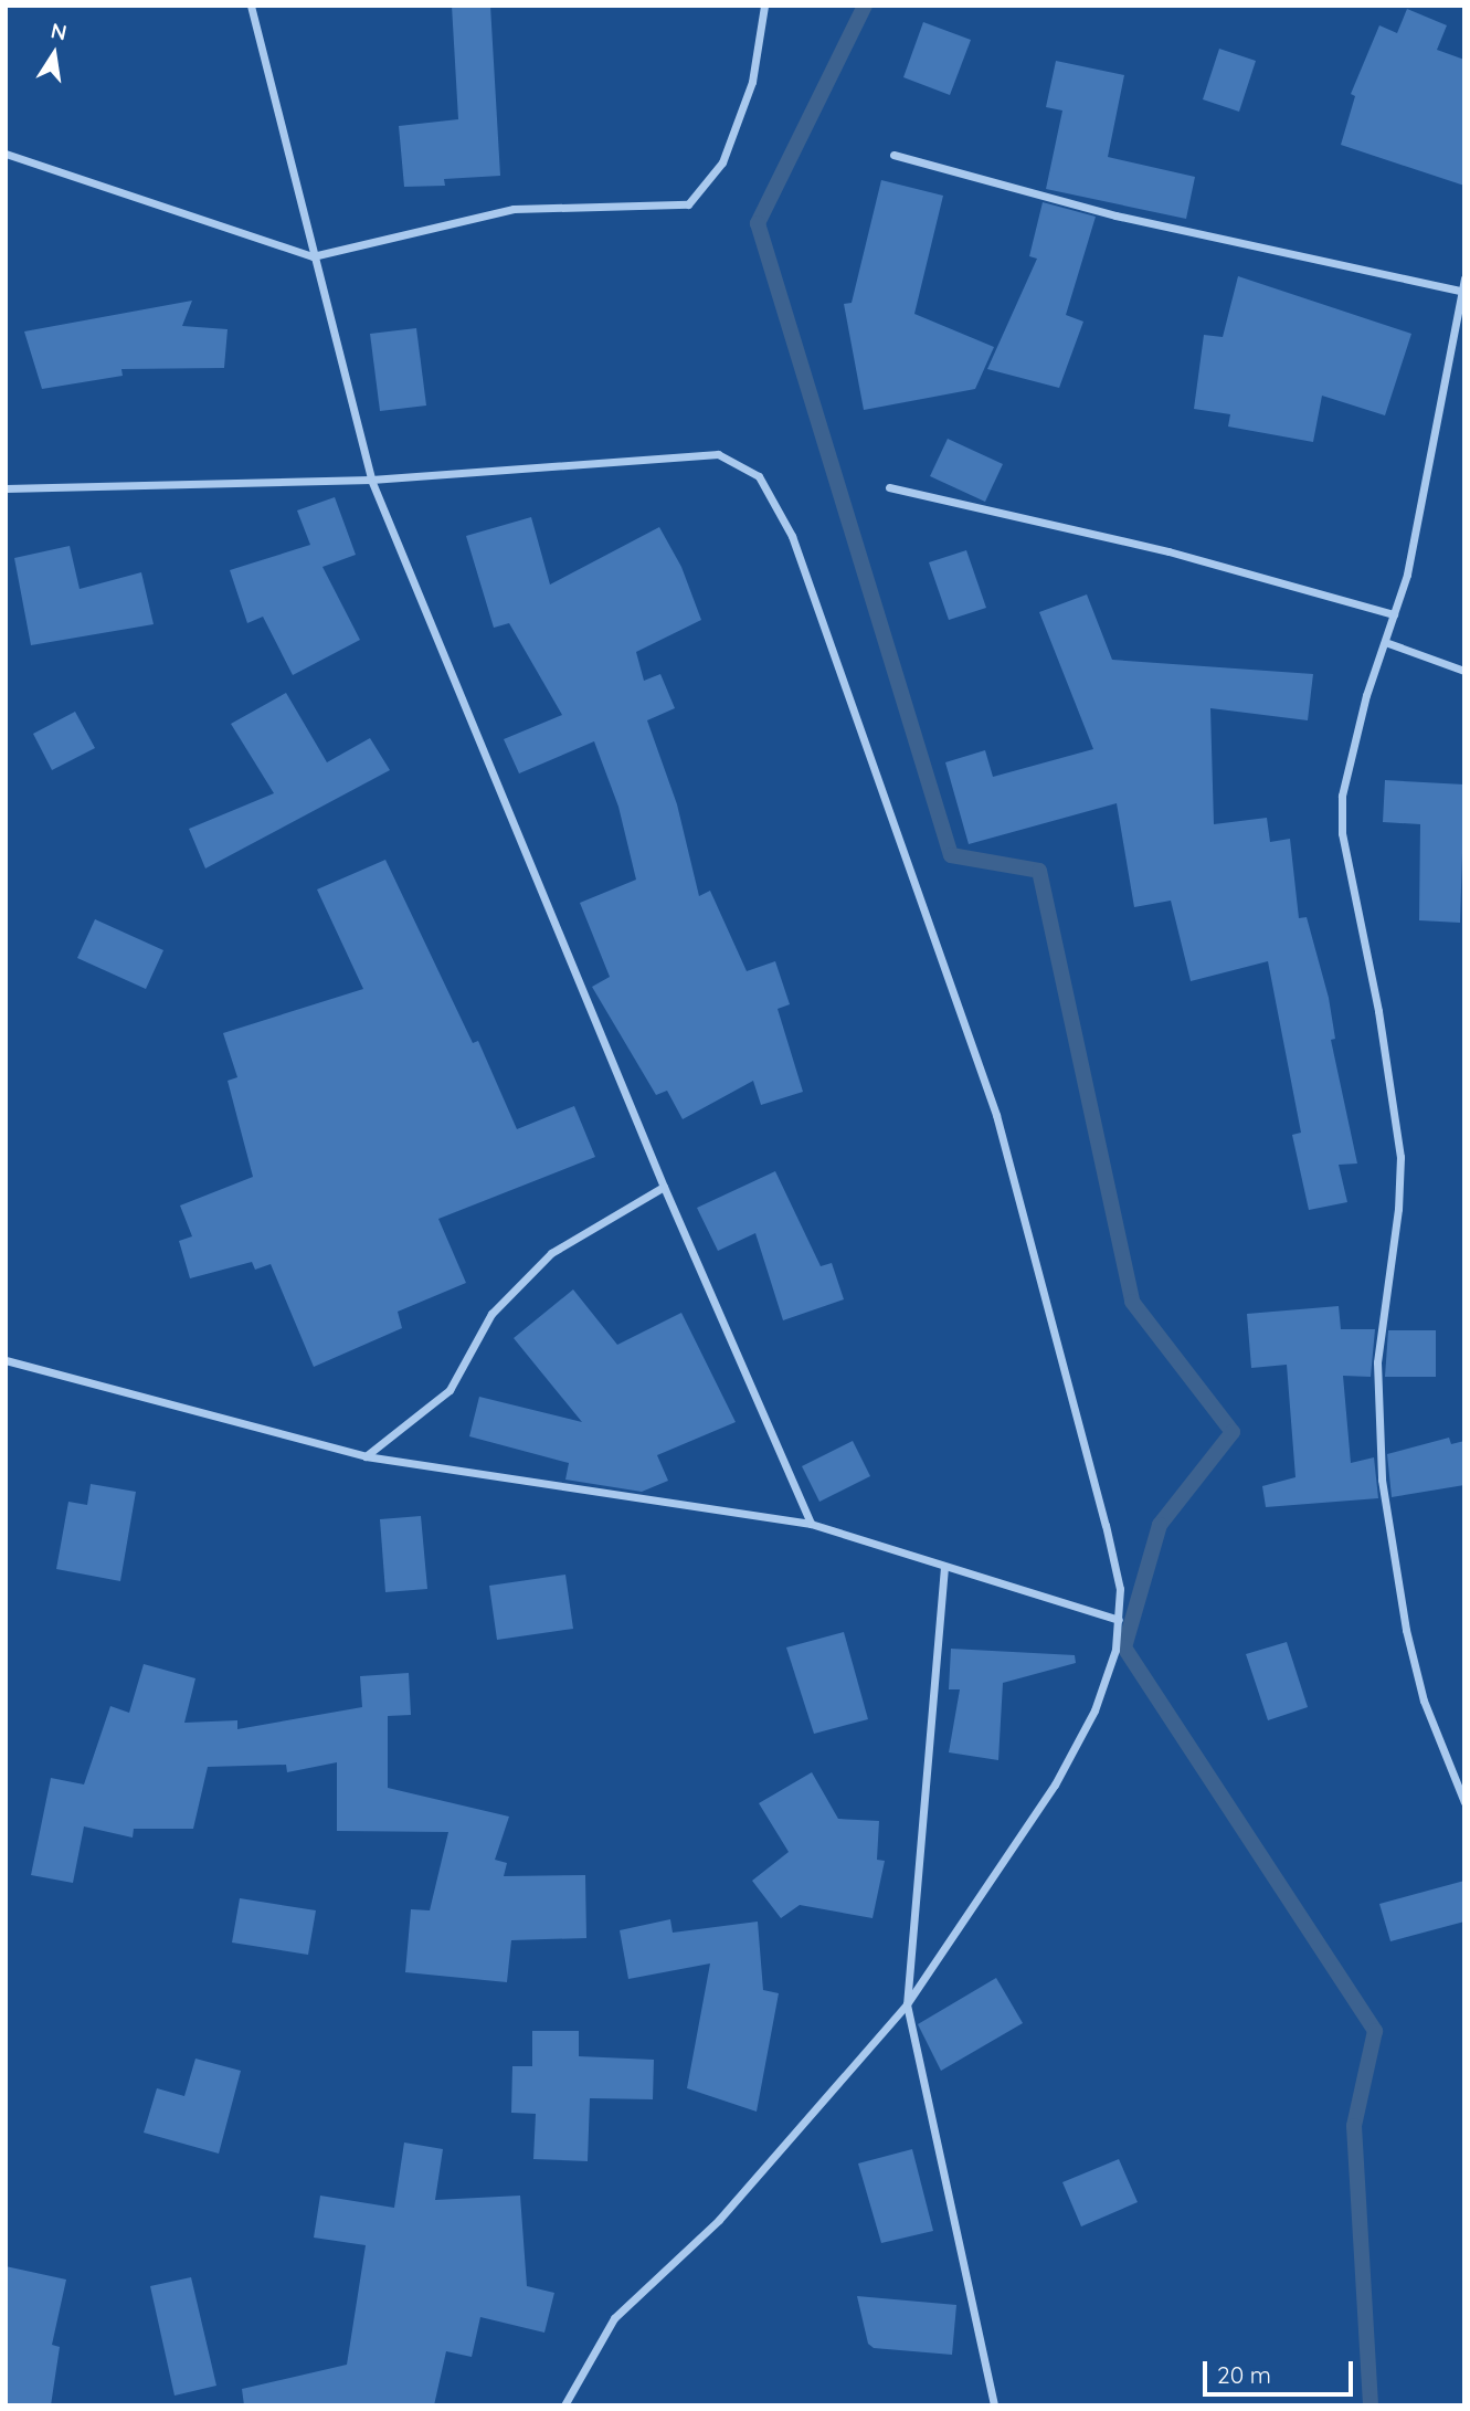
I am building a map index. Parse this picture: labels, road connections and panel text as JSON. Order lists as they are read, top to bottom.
{
  "scale_bar": "20 m",
  "north": "top"
}
